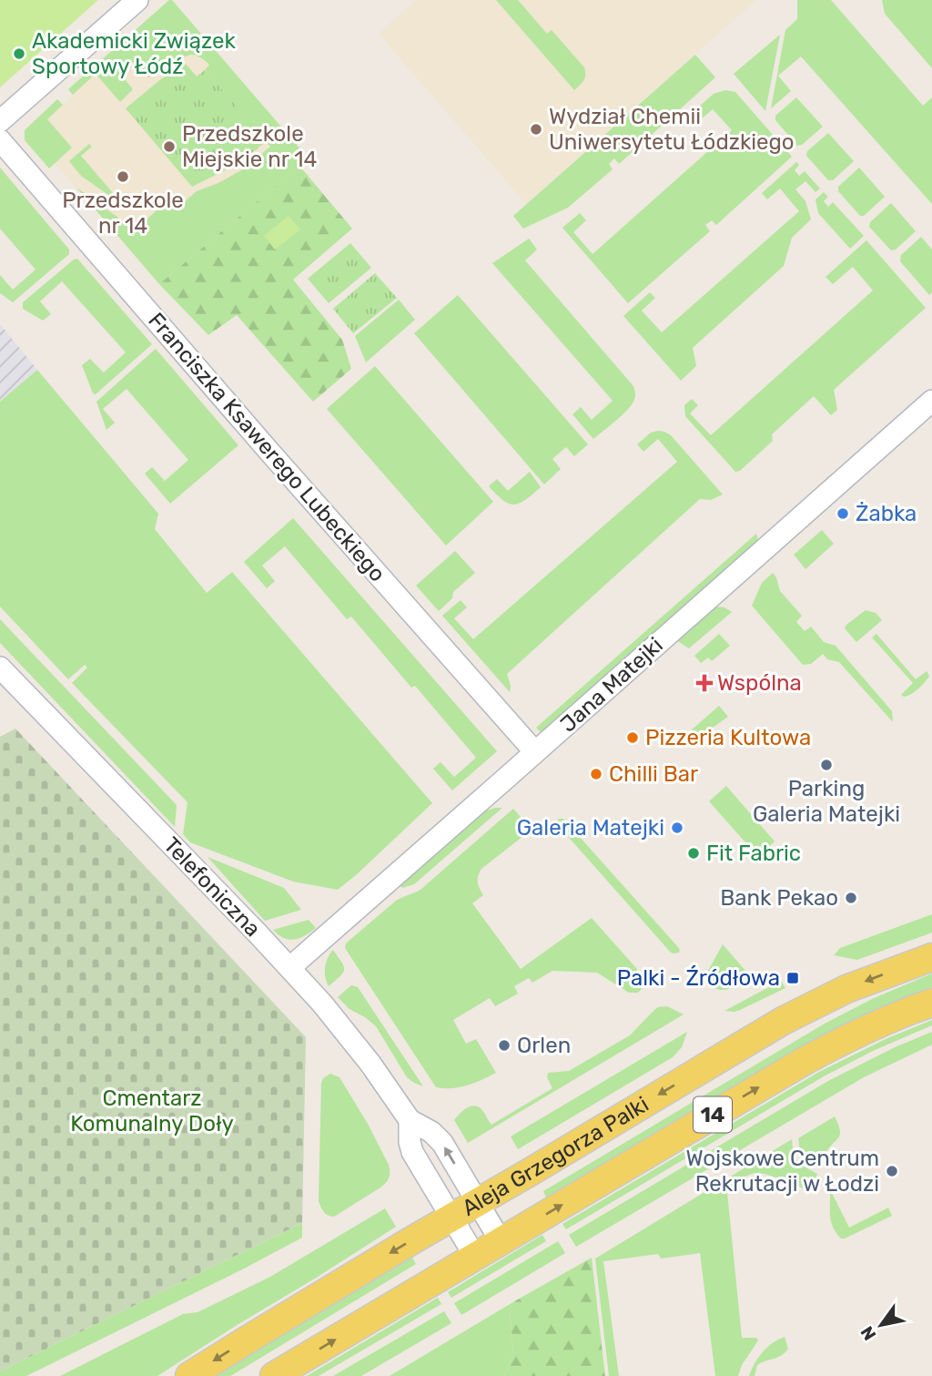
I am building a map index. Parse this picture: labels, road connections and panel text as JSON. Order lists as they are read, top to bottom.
{
  "streets": {
    "main road": ["14", "Aleja Grzegorza Palki"],
    "street": ["Franciszka Ksawerego Lubeckiego", "Jana Matejki", "Telefoniczna"]
  },
  "crossings": [
    ["Franciszka Ksawerego Lubeckiego", "Jana Matejki"],
    ["Jana Matejki", "Telefoniczna"],
    ["Telefoniczna", "Aleja Grzegorza Palki"]
  ],
  "parks": ["Cmentarz Komunalny Doły"],
  "places": {
    "other": [
      "Akademicki Związek Sportowy Łódź",
      "Wydział Chemii Uniwersytetu Łódzkiego",
      "Przedszkole Miejskie nr 14",
      "Przedszkole nr 14",
      "Żabka",
      "Pizzeria Kultowa",
      "Parking Galeria Matejki",
      "Chilli Bar",
      "Galeria Matejki",
      "Fit Fabric",
      "Bank Pekao",
      "Orlen",
      "Wojskowe Centrum Rekrutacji w Łodzi"
    ],
    "health": ["Wspólna"],
    "transit": ["Palki - Źródłowa"]
  },
  "north": "bottom left"
}
